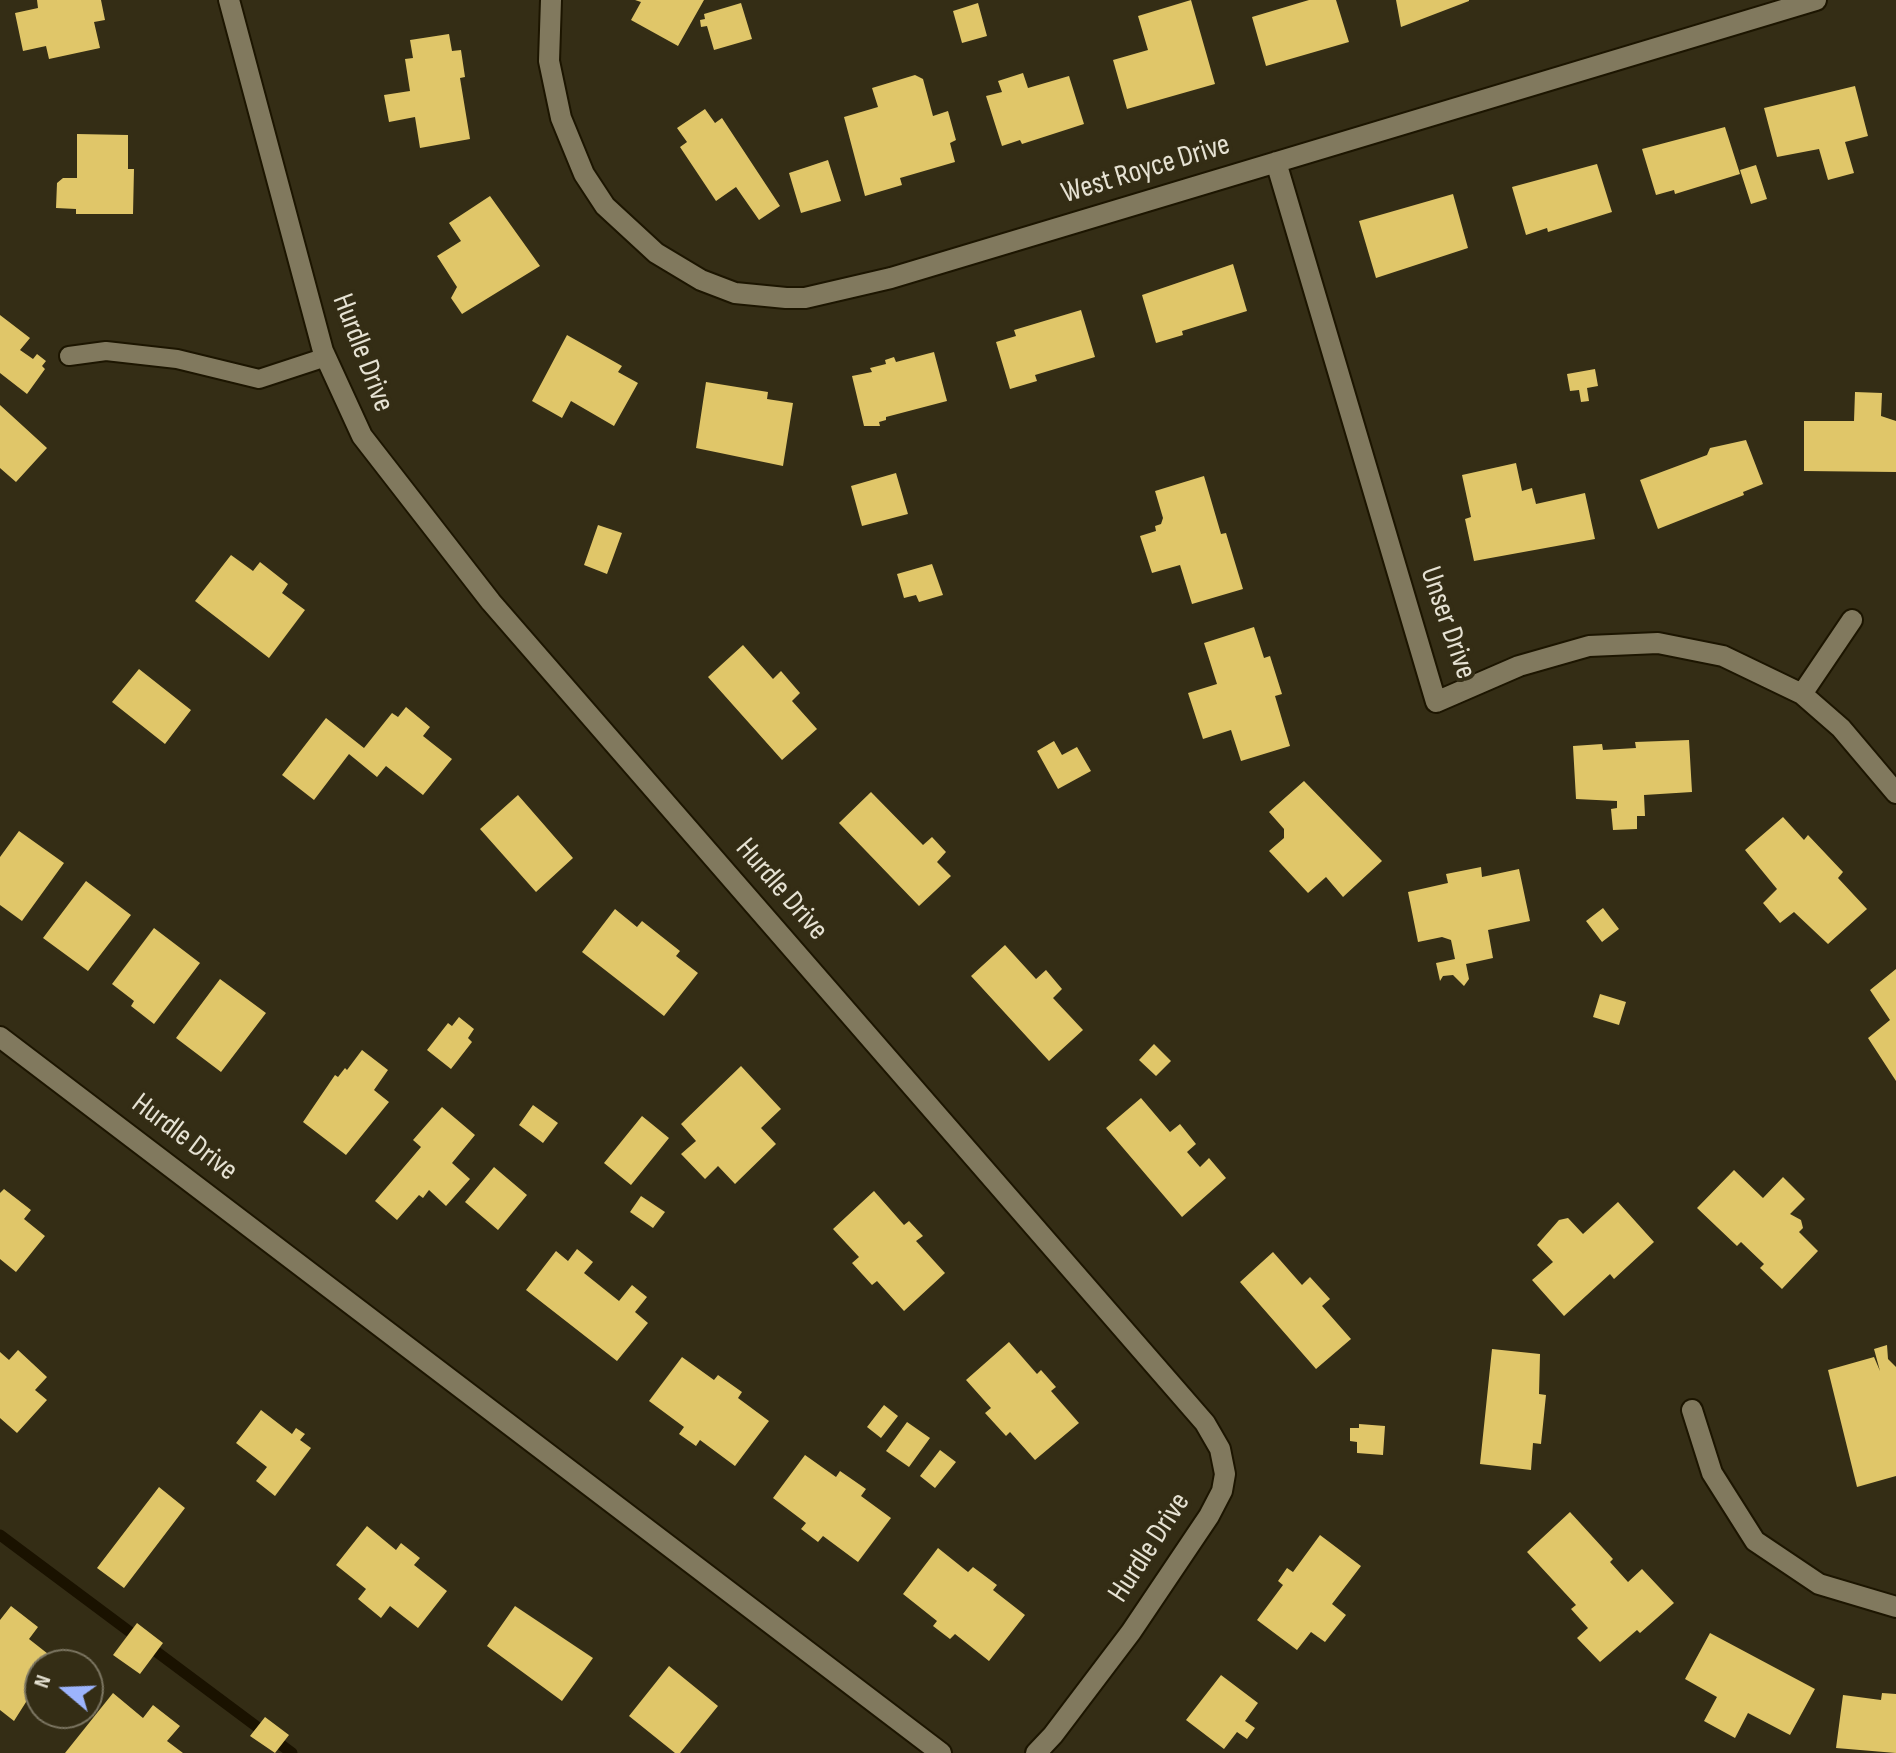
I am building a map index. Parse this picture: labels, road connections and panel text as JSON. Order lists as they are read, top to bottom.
{
  "streets": {
    "street": ["West Royce Drive", "Hurdle Drive", "Unser Drive"]
  },
  "crossings": [
    ["West Royce Drive", "Unser Drive"]
  ],
  "north": "left"
}
